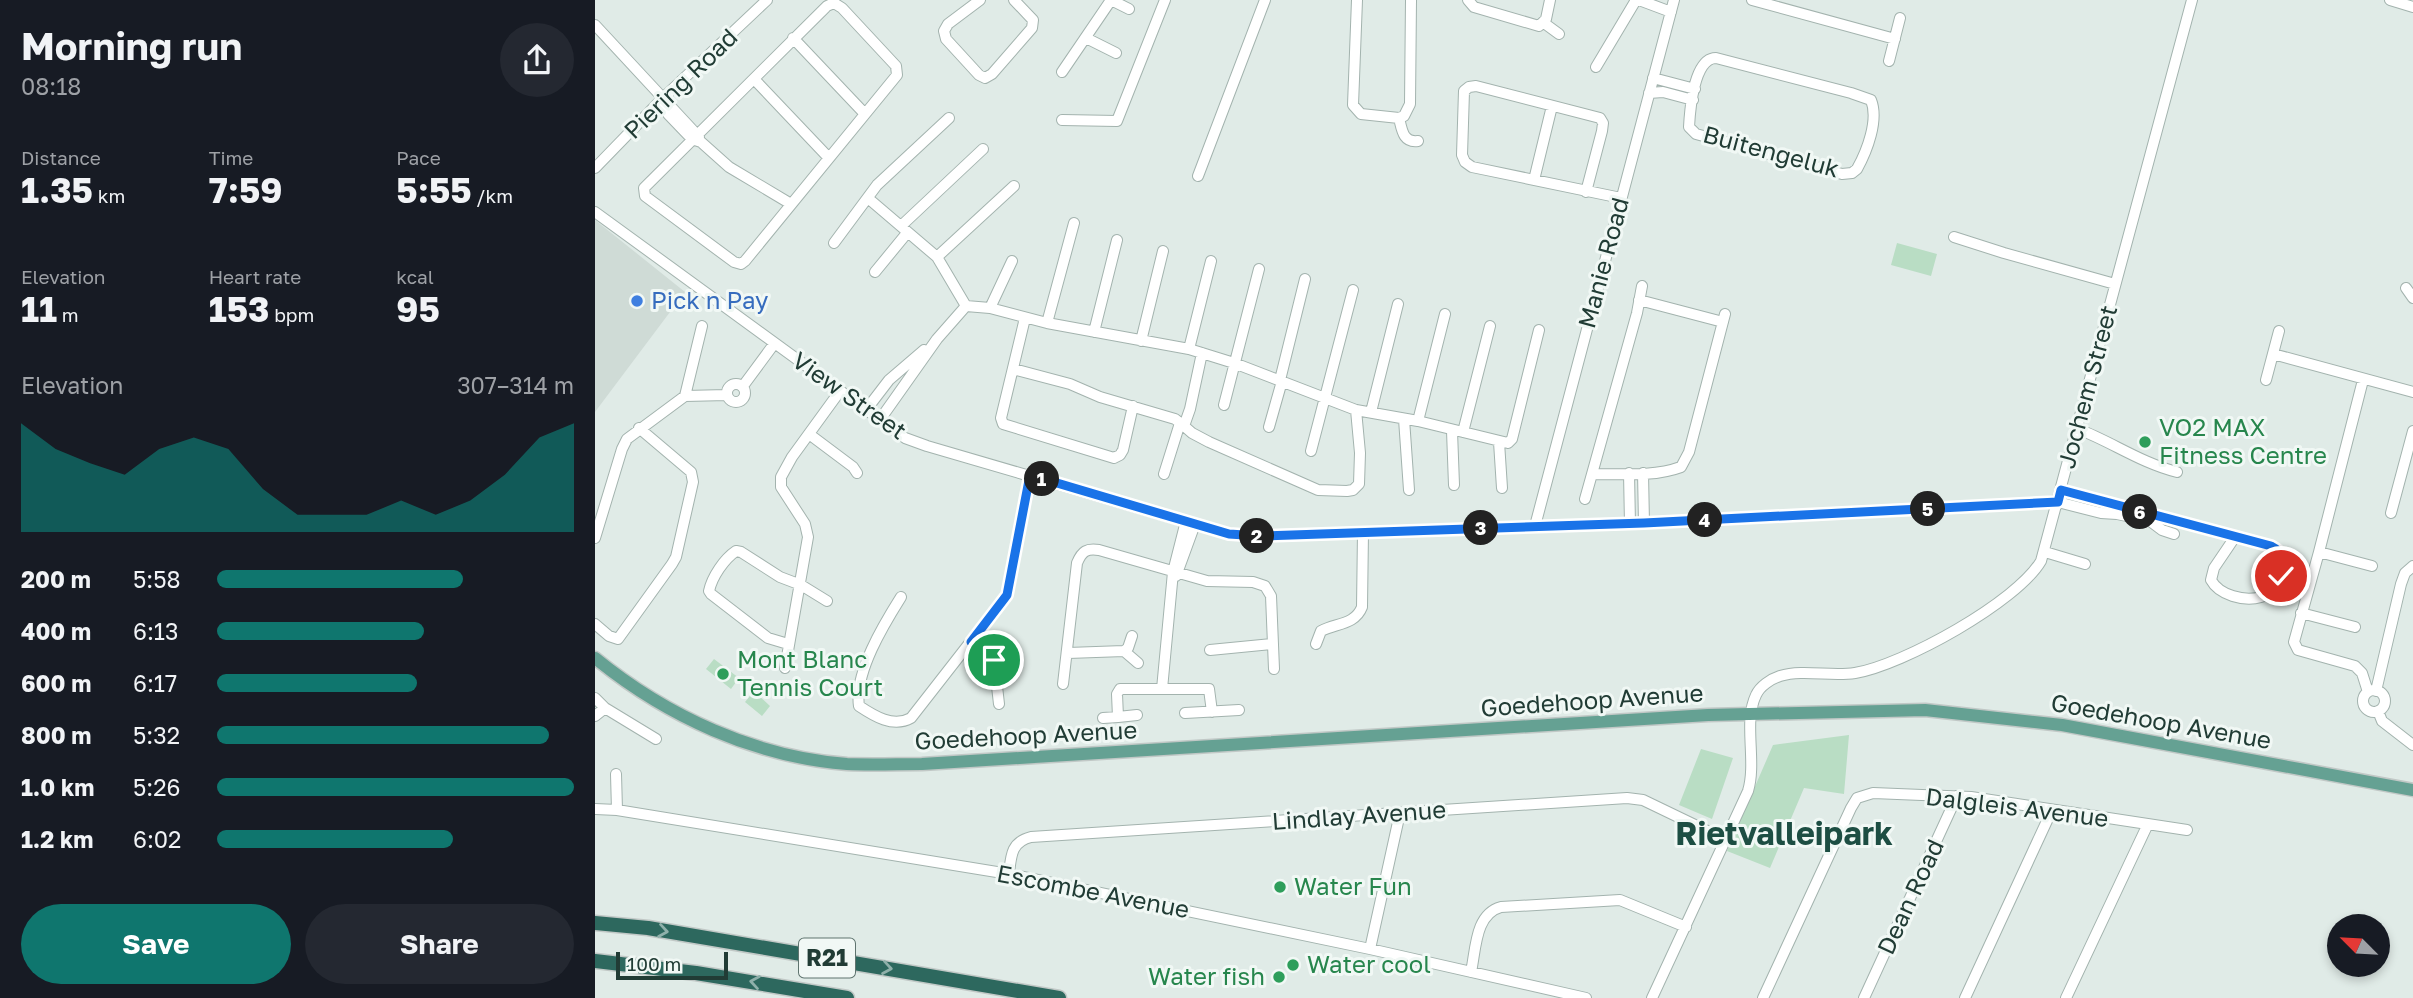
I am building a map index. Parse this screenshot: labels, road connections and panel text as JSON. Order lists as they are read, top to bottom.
{
  "streets": {
    "highway": ["R21"],
    "main road": ["Goedehoop Avenue"],
    "street": [
      "Piering Road",
      "Buitengeluk",
      "Manie Road",
      "Jochem Street",
      "View Street",
      "Dalgleis Avenue",
      "Lindlay Avenue",
      "Escombe Avenue",
      "Dean Road"
    ]
  },
  "crossings": [
    ["Buitengeluk", "Manie Road"],
    ["Manie Road", "View Street"],
    ["Jochem Street", "View Street"],
    ["Jochem Street", "Goedehoop Avenue"],
    ["Dalgleis Avenue", "Dean Road"],
    ["Lindlay Avenue", "Escombe Avenue"]
  ],
  "districts": ["Rietvalleipark"],
  "places": [
    "Pick n Pay",
    "VO2 MAX Fitness Centre",
    "Mont Blanc Tennis Court",
    "Water Fun",
    "Water cool",
    "Water fish"
  ],
  "scale_bar": "100 m",
  "north": "top left",
  "page": {
    "heading": ["Morning run", "08:18"],
    "stats": [
      ["Distance", "1.35 km"],
      ["Time", "7:59"],
      ["Pace", "5:55 /km"],
      ["Elevation", "11 m"],
      ["Heart rate", "153 bpm"],
      ["kcal", "95"]
    ],
    "chart": ["Elevation", "307–314 m"],
    "pins": [
      "1",
      "5",
      "6",
      "4",
      "3",
      "2"
    ],
    "list": [
      {
        "name": "200 m",
        "note": "5:58"
      },
      {
        "name": "400 m",
        "note": "6:13"
      },
      {
        "name": "600 m",
        "note": "6:17"
      },
      {
        "name": "800 m",
        "note": "5:32"
      },
      {
        "name": "1.0 km",
        "note": "5:26"
      },
      {
        "name": "1.2 km",
        "note": "6:02"
      }
    ],
    "buttons": ["Save", "Share"],
    "scale": "100 m"
  }
}
